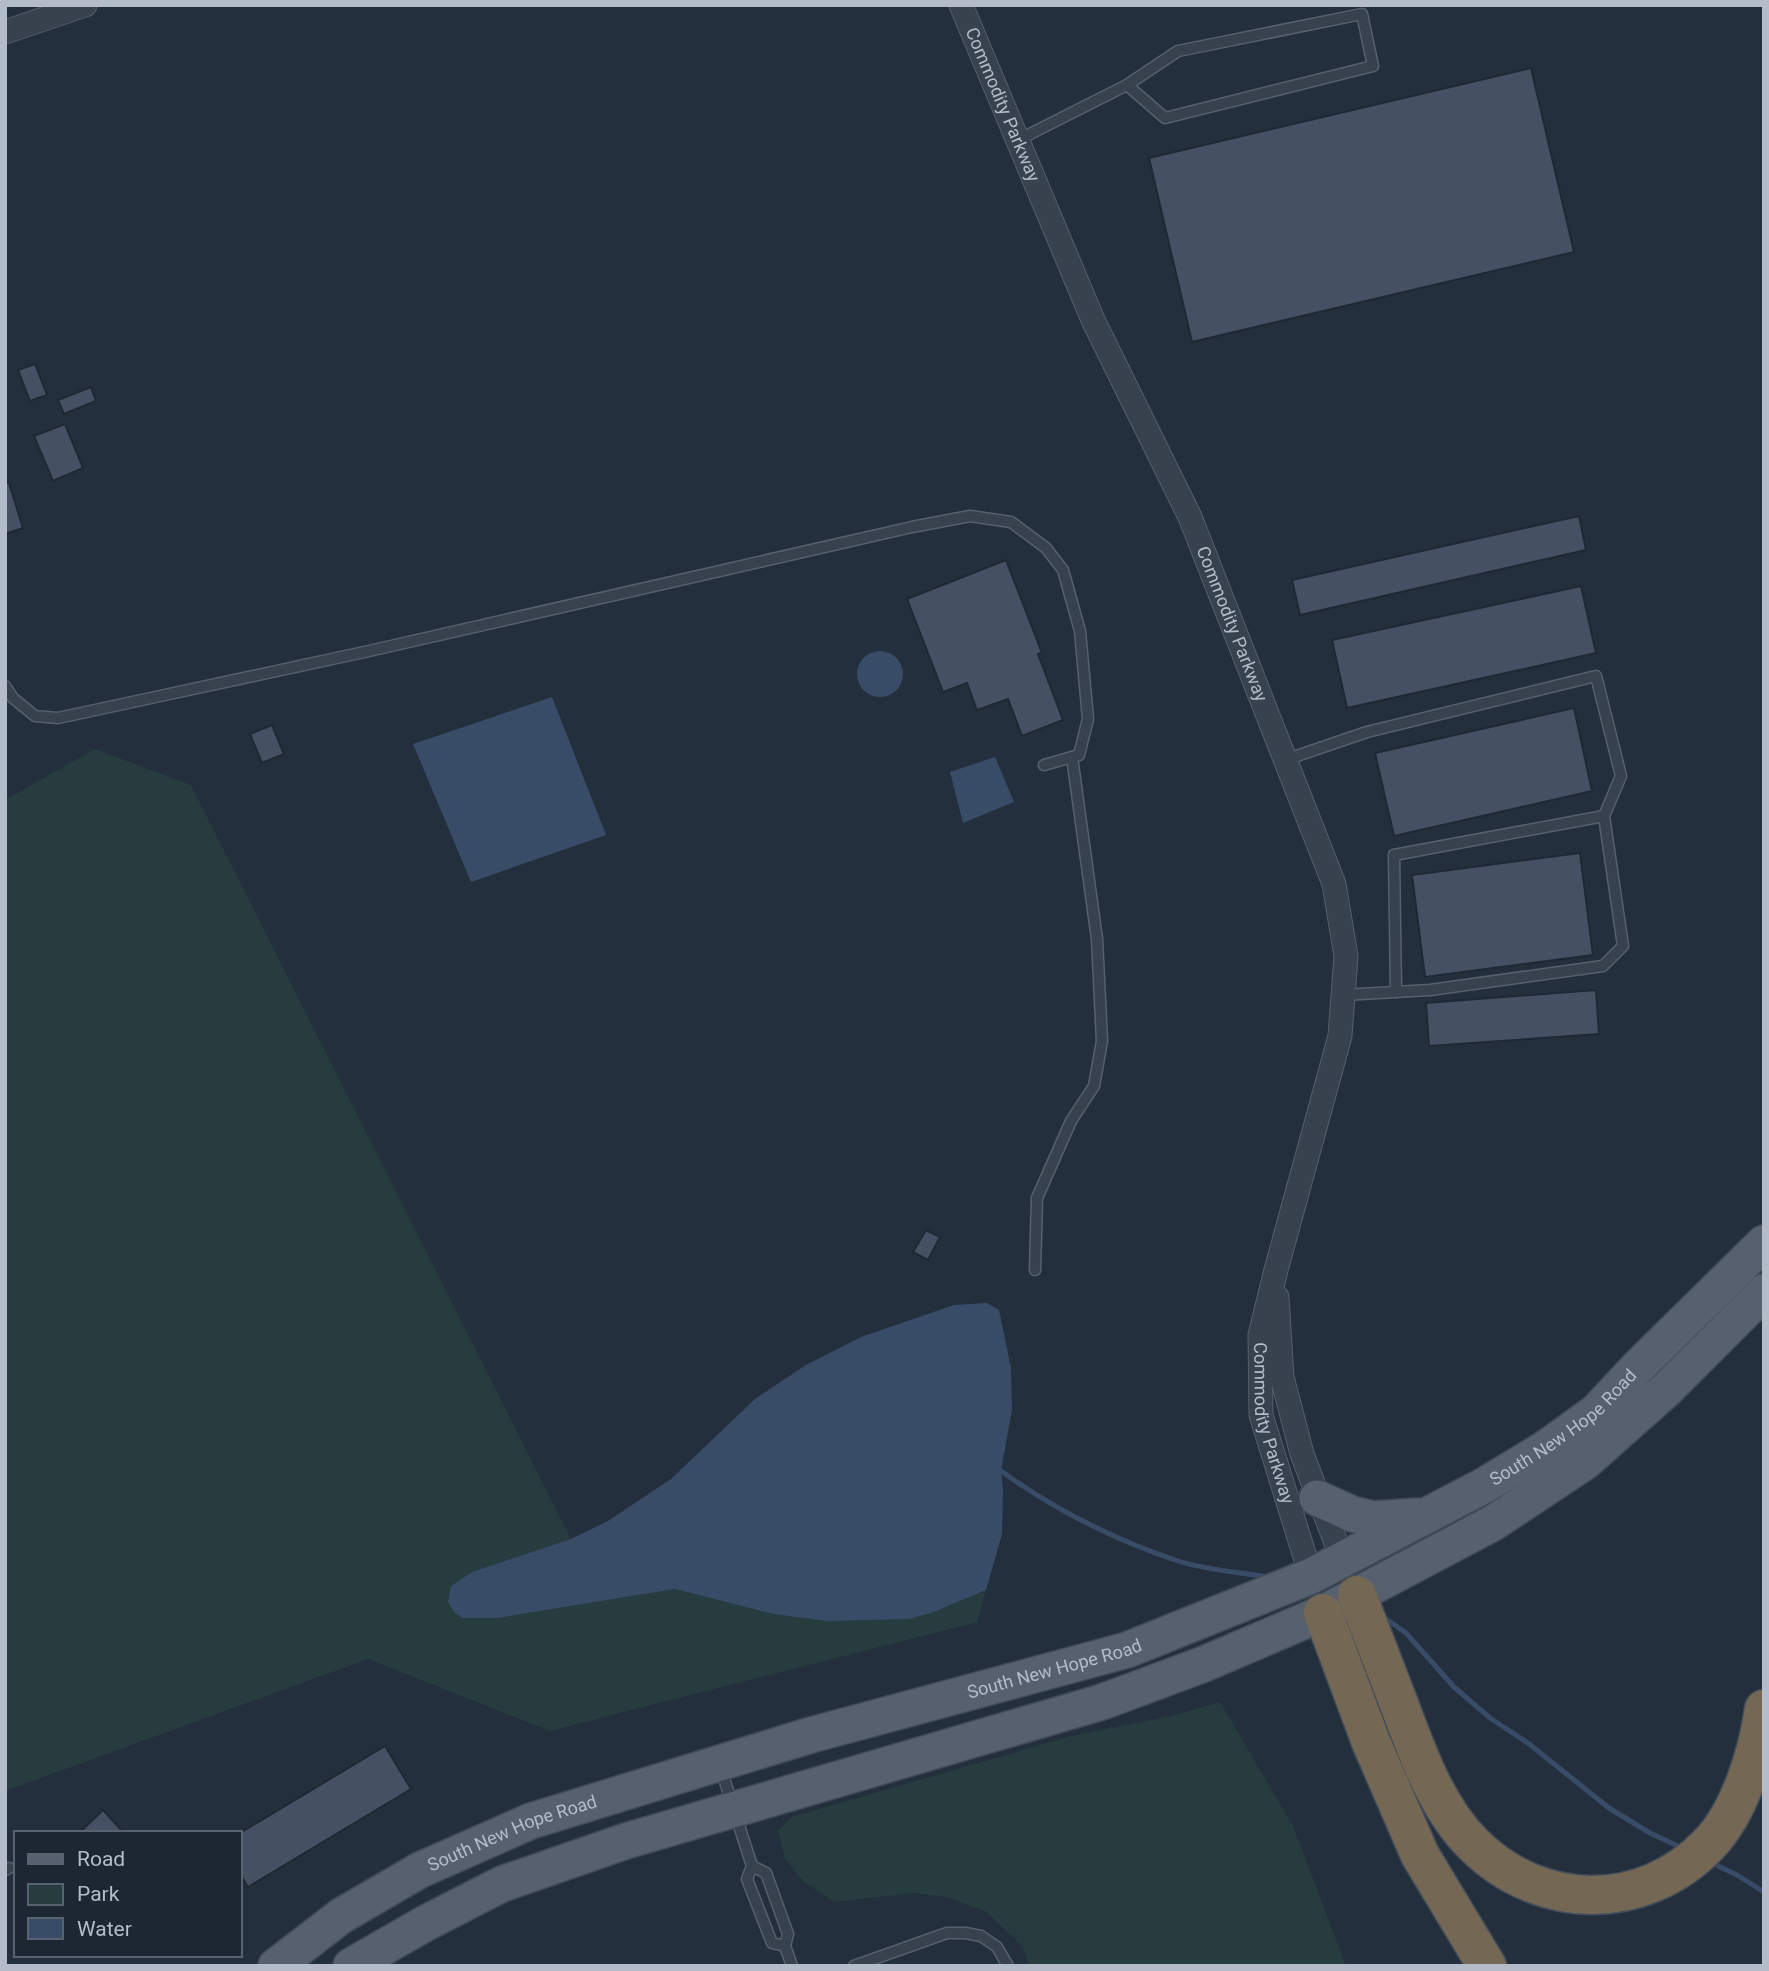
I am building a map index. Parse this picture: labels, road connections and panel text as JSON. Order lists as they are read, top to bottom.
{
  "streets": {
    "main road": ["South New Hope Road"],
    "street": ["Commodity Parkway"]
  },
  "crossings": [
    ["Commodity Parkway", "South New Hope Road"]
  ],
  "legend": ["Road", "Park", "Water"]
}
